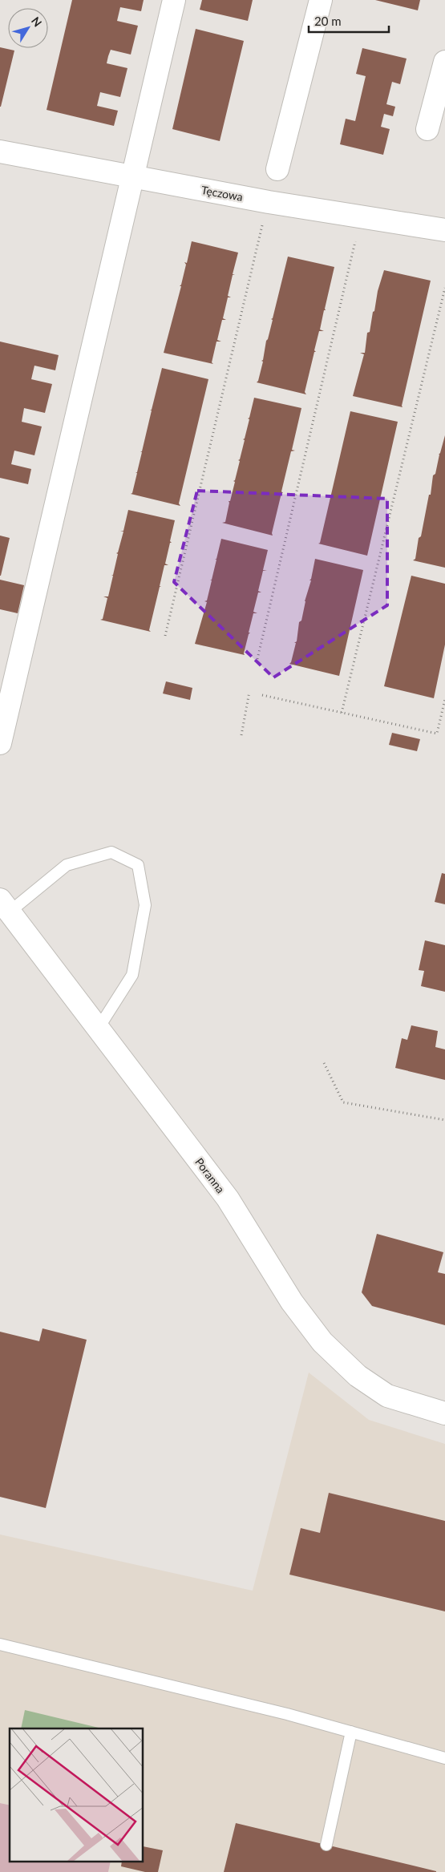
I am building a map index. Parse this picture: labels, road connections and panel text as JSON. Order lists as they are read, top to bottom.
{
  "streets": {
    "street": ["Tęczowa", "Poranna"]
  },
  "scale_bar": "20 m",
  "north": "top right"
}
